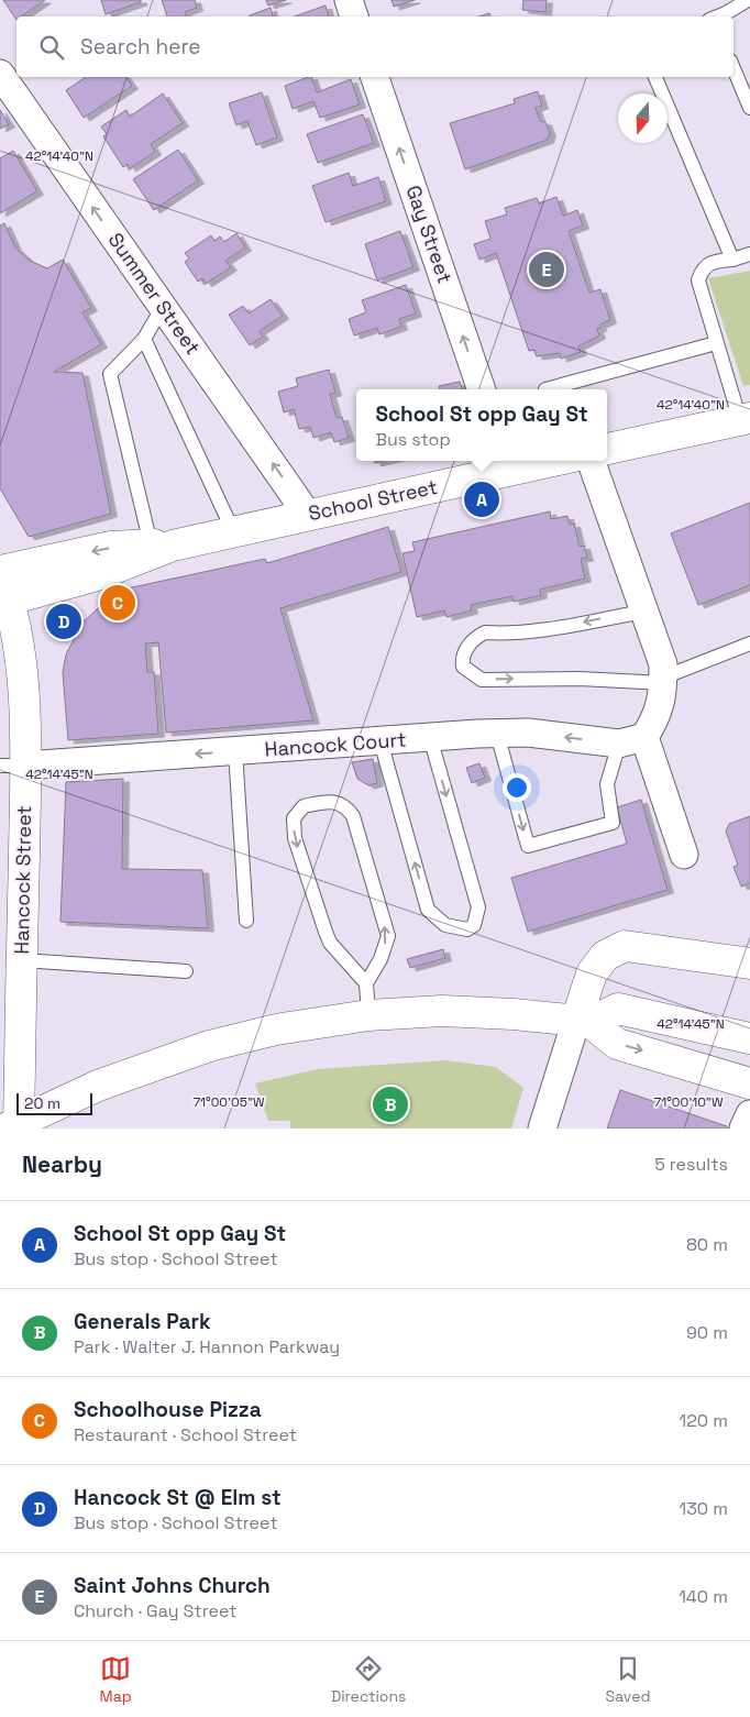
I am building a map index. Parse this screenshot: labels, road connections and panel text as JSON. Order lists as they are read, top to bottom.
{
  "streets": {
    "main road": ["School Street", "Hancock Street"],
    "street": ["Gay Street", "Summer Street", "Hancock Court"]
  },
  "crossings": [
    ["Summer Street", "School Street"],
    ["School Street", "Hancock Street"],
    ["Hancock Court", "Hancock Street"]
  ],
  "one_way": ["Gay Street", "Summer Street", "Hancock Court"],
  "scale_bar": "20 m",
  "north": "bottom",
  "page": {
    "search": "Search here",
    "pins": [
      "E",
      "A",
      "C",
      "D",
      "B"
    ],
    "popup": ["School St opp Gay St", "Bus stop"],
    "scale": "20 m",
    "heading": ["Nearby", "5 results"],
    "list": [
      {
        "mark": "A",
        "name": "School St opp Gay St",
        "note": "Bus stop · School Street",
        "value": "80 m"
      },
      {
        "mark": "B",
        "name": "Generals Park",
        "note": "Park · Walter J. Hannon Parkway",
        "value": "90 m"
      },
      {
        "mark": "C",
        "name": "Schoolhouse Pizza",
        "note": "Restaurant · School Street",
        "value": "120 m"
      },
      {
        "mark": "D",
        "name": "Hancock St @ Elm st",
        "note": "Bus stop · School Street",
        "value": "130 m"
      },
      {
        "mark": "E",
        "name": "Saint Johns Church",
        "note": "Church · Gay Street",
        "value": "140 m"
      }
    ],
    "nav": ["Map", "Directions", "Saved"]
  },
  "coordinates": [
    "42°14'40\"N",
    "42°14'45\"N",
    "71°00'05\"W",
    "71°00'10\"W"
  ]
}
